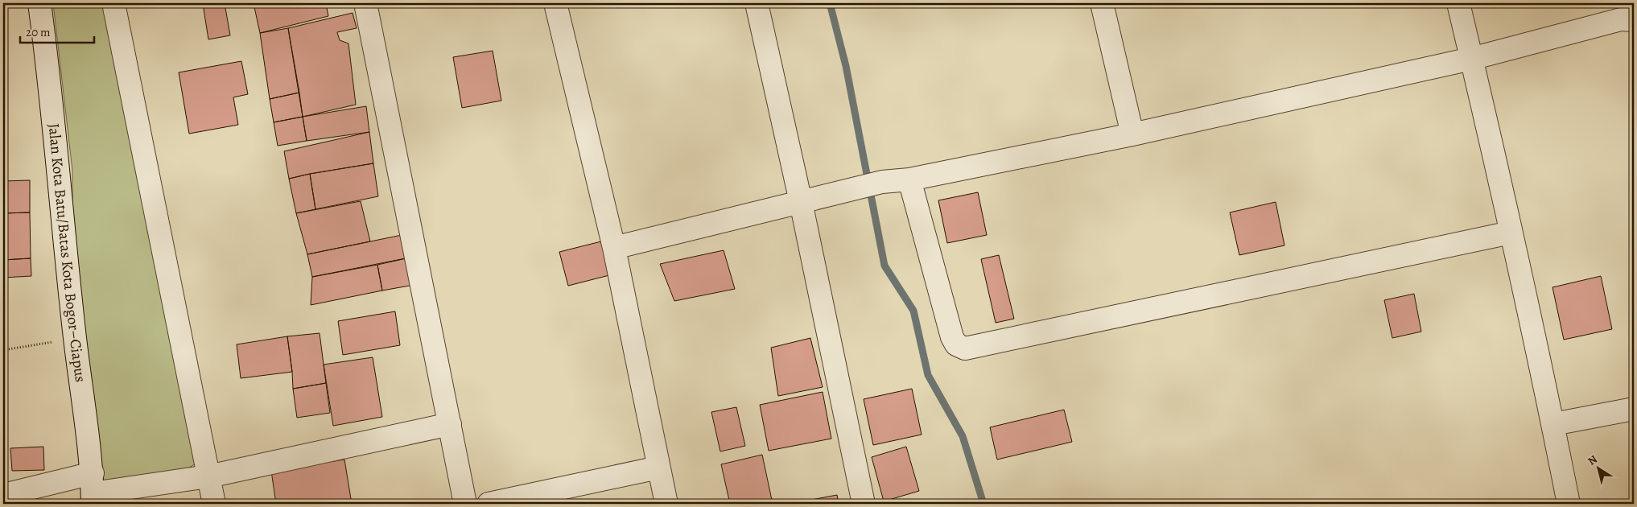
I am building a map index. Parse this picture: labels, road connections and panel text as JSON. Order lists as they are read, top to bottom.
{
  "streets": {
    "street": ["Jalan Kota Batu/Batas Kota Bogor–Ciapus"]
  },
  "scale_bar": "20 m",
  "north": "top left"
}
